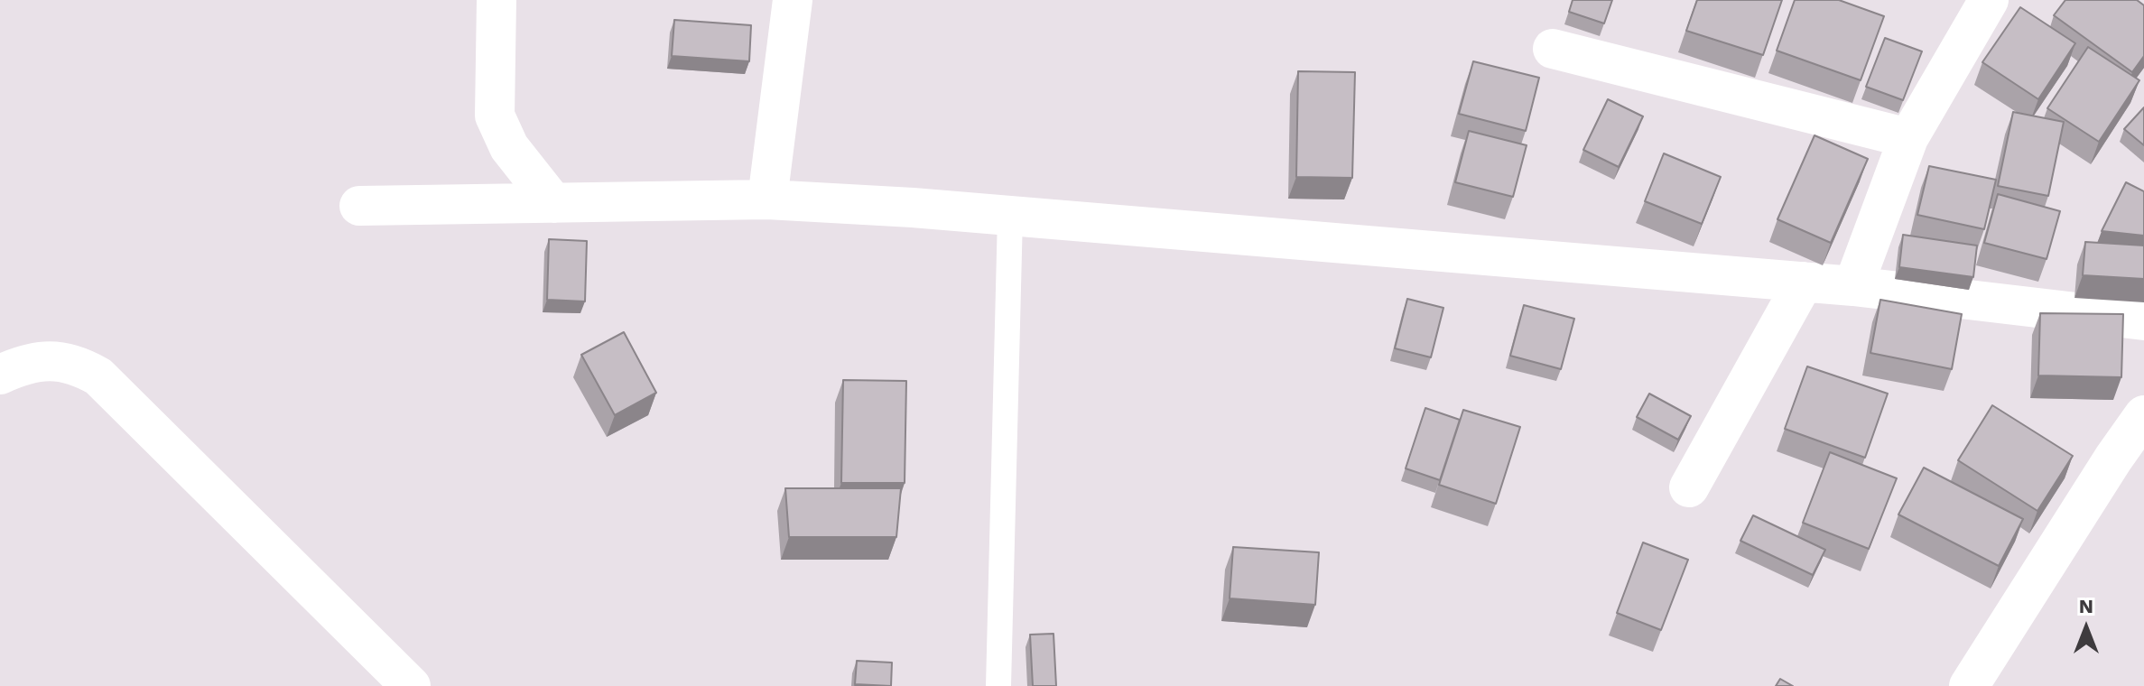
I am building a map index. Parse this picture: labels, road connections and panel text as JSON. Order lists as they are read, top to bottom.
{
  "north": "top"
}
